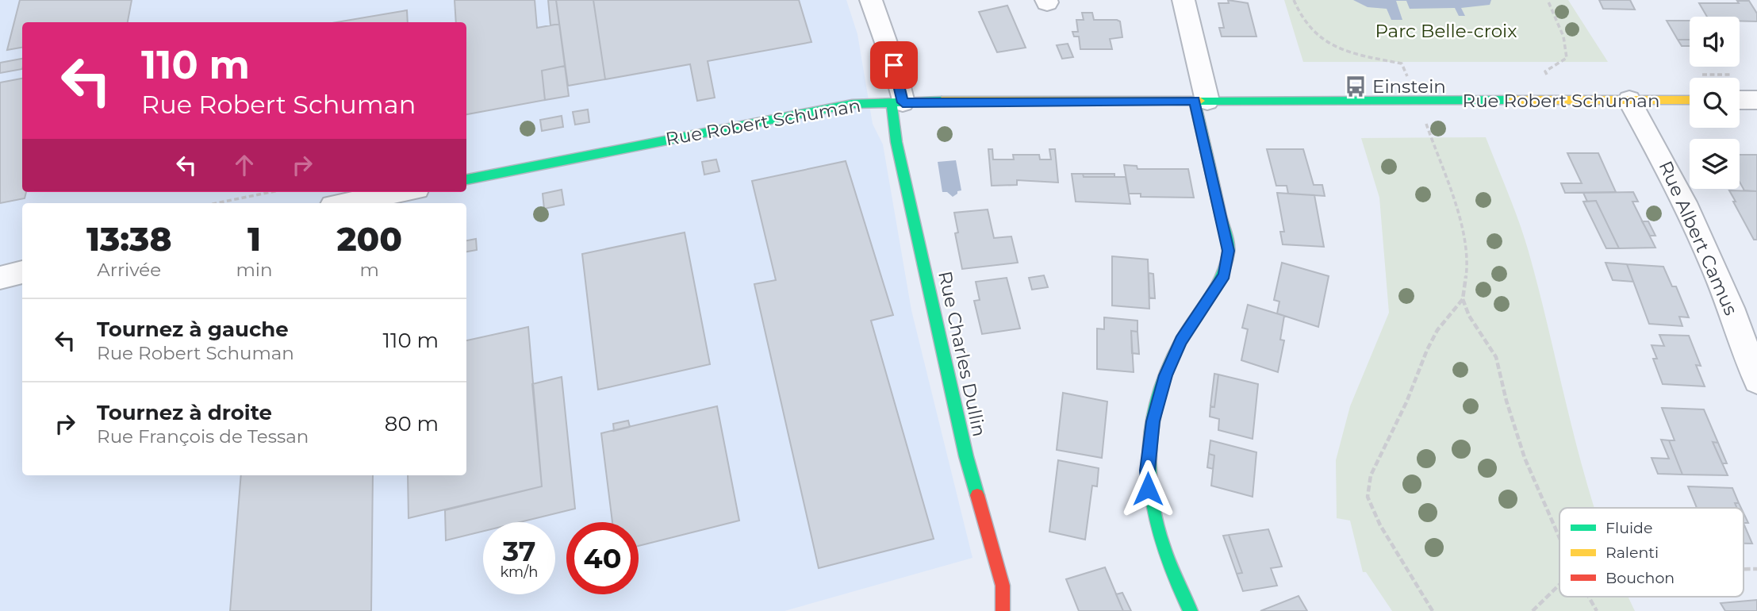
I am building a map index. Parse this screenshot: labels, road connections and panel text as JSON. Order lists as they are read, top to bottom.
{
  "streets": {
    "street": ["Rue Robert Schuman", "Rue Albert Camus", "Rue Charles Dullin"]
  },
  "crossings": [
    ["Rue Robert Schuman", "Rue Albert Camus"],
    ["Rue Robert Schuman", "Rue Charles Dullin"]
  ],
  "parks": ["Parc Belle-croix"],
  "places": {
    "bus stop": ["Einstein"]
  },
  "legend": ["Fluide", "Ralenti", "Bouchon"],
  "page": {
    "turn": ["110 m", "Rue Robert Schuman"],
    "eta": [
      "13:38",
      "Arrivée",
      "1",
      "min",
      "200",
      "m"
    ],
    "list": [
      {
        "name": "Tournez à gauche",
        "note": "Rue Robert Schuman",
        "value": "110 m"
      },
      {
        "name": "Tournez à droite",
        "note": "Rue François de Tessan",
        "value": "80 m"
      }
    ],
    "speed": "37 km/h",
    "limit": "40"
  }
}
